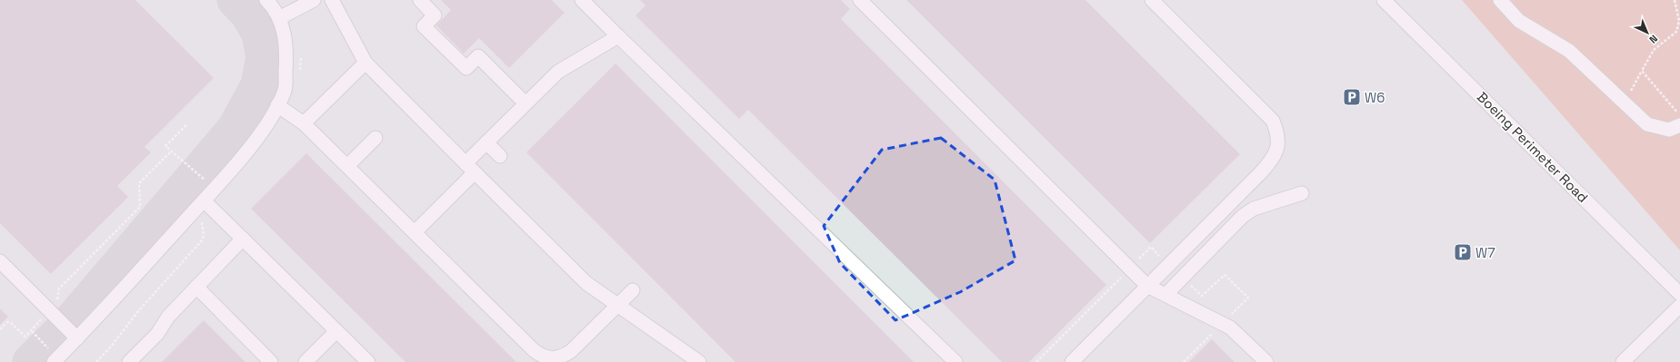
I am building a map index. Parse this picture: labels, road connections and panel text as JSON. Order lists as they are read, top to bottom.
{
  "streets": {
    "lane": ["Boeing Perimeter Road"]
  },
  "places": {
    "parking": ["W6", "W7"]
  },
  "north": "bottom right"
}
